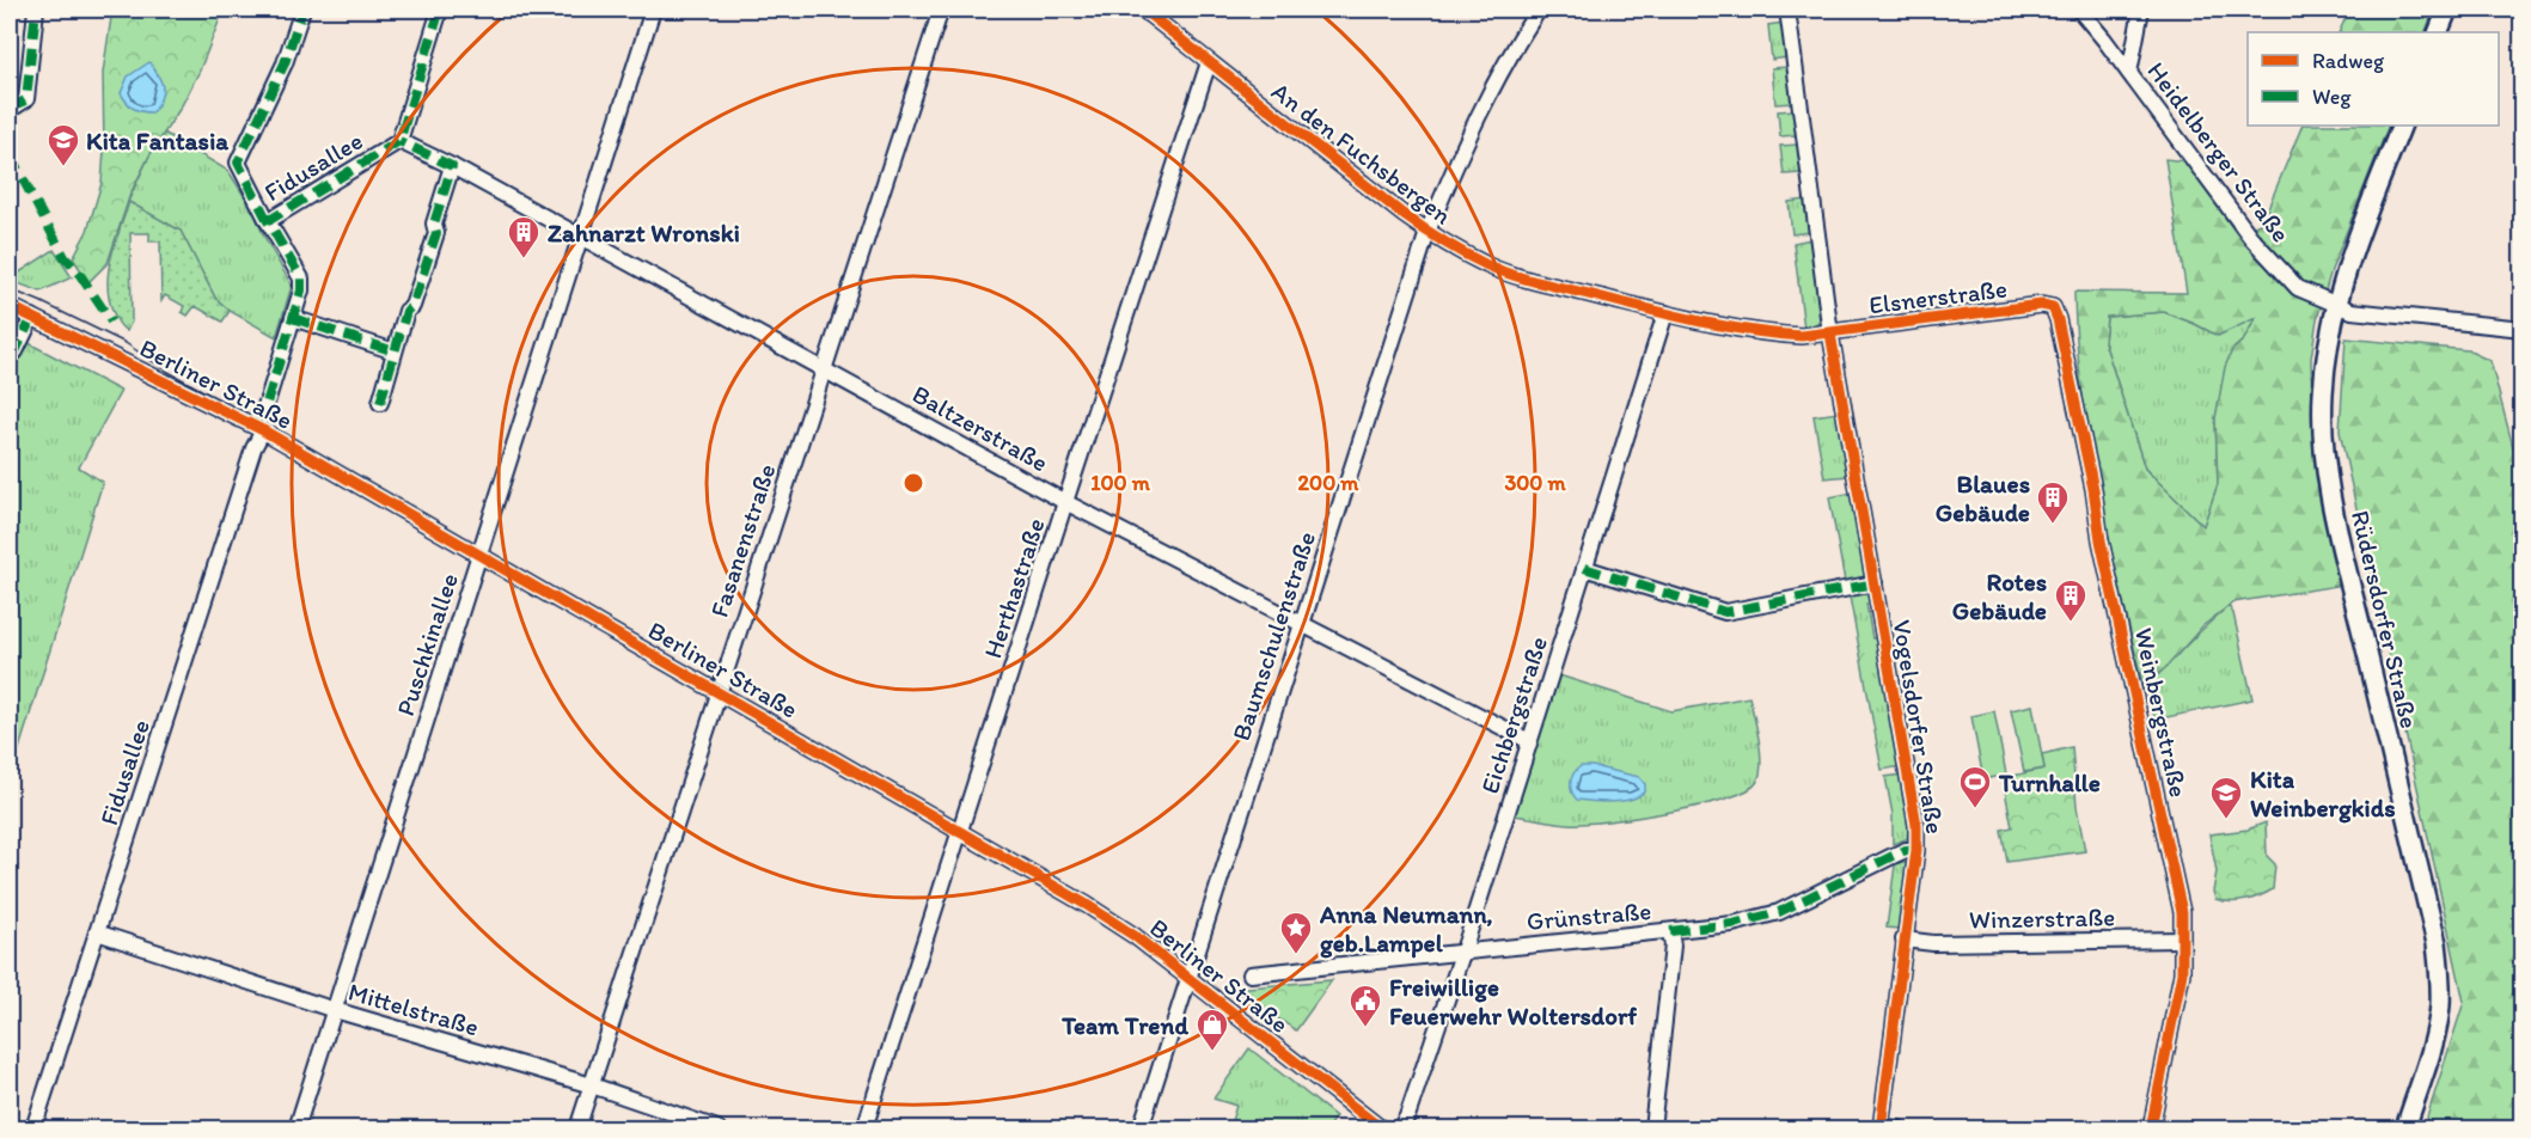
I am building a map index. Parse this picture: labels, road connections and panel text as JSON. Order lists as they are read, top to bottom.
{
  "streets": {
    "main road": ["Rüdersdorfer Straße"],
    "street": [
      "Heidelberger Straße",
      "An den Fuchsbergen",
      "Fidusallee",
      "Elsnerstraße",
      "Berliner Straße",
      "Baltzerstraße",
      "Fasanenstraße",
      "Herthastraße",
      "Baumschulenstraße",
      "Puschkinallee",
      "Weinbergstraße",
      "Eichbergstraße",
      "Vogelsdorfer Straße",
      "Grünstraße",
      "Winzerstraße",
      "Mittelstraße"
    ]
  },
  "crossings": [
    ["Heidelberger Straße", "Rüdersdorfer Straße"],
    ["An den Fuchsbergen", "Elsnerstraße"],
    ["An den Fuchsbergen", "Herthastraße"],
    ["An den Fuchsbergen", "Baumschulenstraße"],
    ["An den Fuchsbergen", "Eichbergstraße"],
    ["An den Fuchsbergen", "Vogelsdorfer Straße"],
    ["Fidusallee", "Berliner Straße"],
    ["Fidusallee", "Baltzerstraße"],
    ["Fidusallee", "Mittelstraße"],
    ["Elsnerstraße", "Weinbergstraße"],
    ["Elsnerstraße", "Vogelsdorfer Straße"],
    ["Berliner Straße", "Fasanenstraße"],
    ["Berliner Straße", "Herthastraße"],
    ["Berliner Straße", "Baumschulenstraße"],
    ["Berliner Straße", "Puschkinallee"],
    ["Baltzerstraße", "Fasanenstraße"],
    ["Baltzerstraße", "Herthastraße"],
    ["Baltzerstraße", "Baumschulenstraße"],
    ["Baltzerstraße", "Puschkinallee"],
    ["Baltzerstraße", "Eichbergstraße"],
    ["Fasanenstraße", "Mittelstraße"],
    ["Puschkinallee", "Mittelstraße"],
    ["Weinbergstraße", "Winzerstraße"],
    ["Eichbergstraße", "Grünstraße"],
    ["Vogelsdorfer Straße", "Grünstraße"],
    ["Vogelsdorfer Straße", "Winzerstraße"]
  ],
  "places": {
    "school or university": ["Kita Fantasia", "Kita Weinbergkids"],
    "building": ["Zahnarzt Wronski", "Blaues Gebäude", "Rotes Gebäude"],
    "sports": ["Turnhalle"],
    "place": ["Anna Neumann, geb.Lampel"],
    "public building": ["Freiwillige Feuerwehr Woltersdorf"],
    "shop": ["Team Trend"]
  },
  "legend": ["Radweg", "Weg"],
  "rings": ["100 m", "200 m", "300 m"]
}
